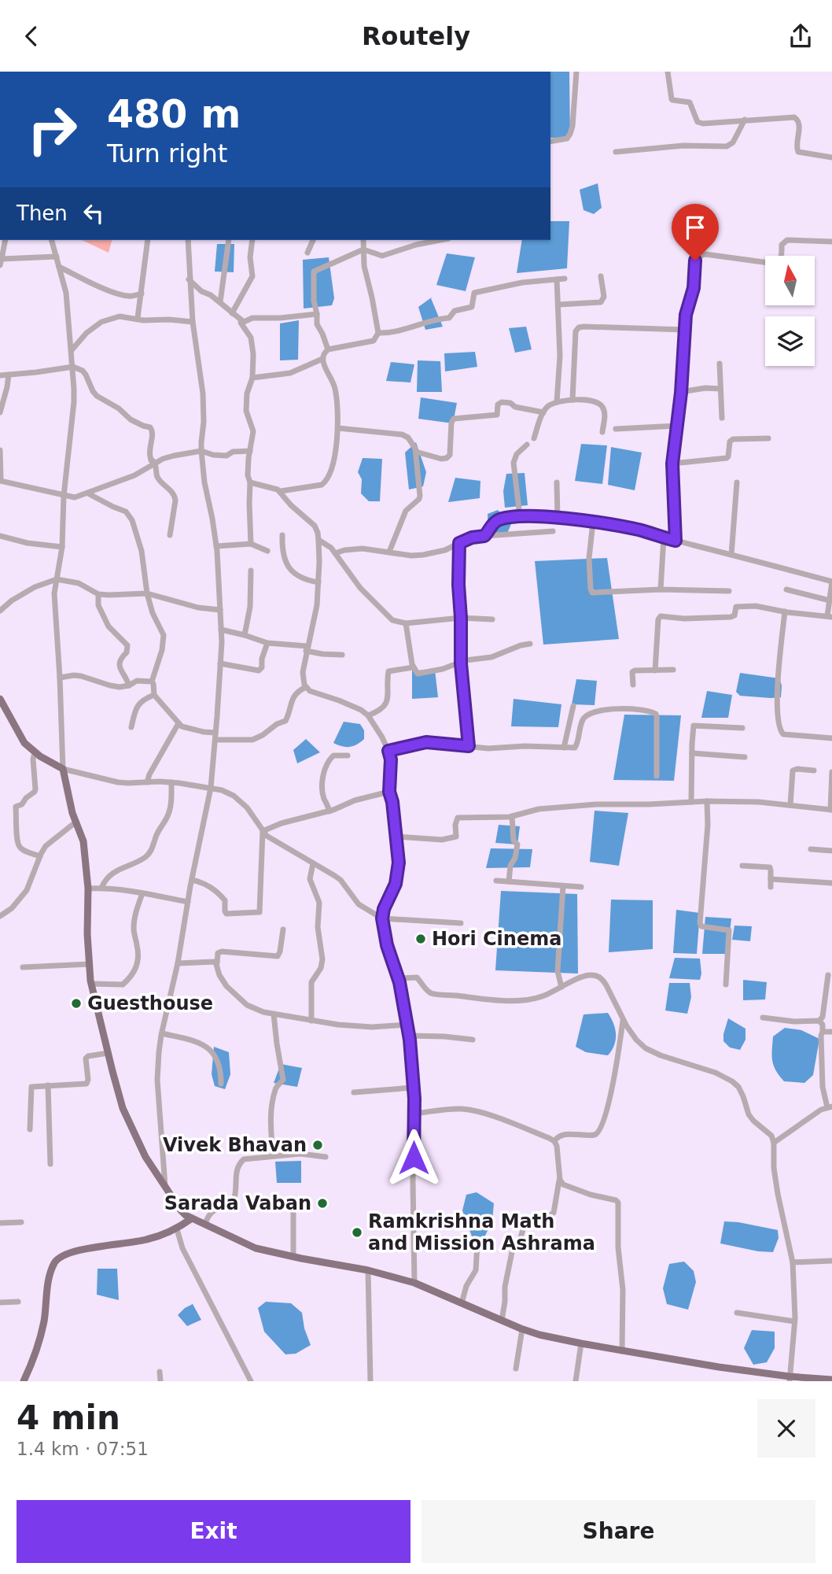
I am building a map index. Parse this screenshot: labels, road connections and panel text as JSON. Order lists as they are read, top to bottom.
{
  "places": [
    "Hori Cinema",
    "Guesthouse",
    "Vivek Bhavan",
    "Sarada Vaban",
    "Ramkrishna Math and Mission Ashrama"
  ],
  "north": "top",
  "page": {
    "header": "Routely",
    "turn": ["480 m", "Turn right"],
    "then": "Then",
    "heading": ["4 min", "1.4 km · 07:51"],
    "buttons": ["Exit", "Share"]
  }
}
